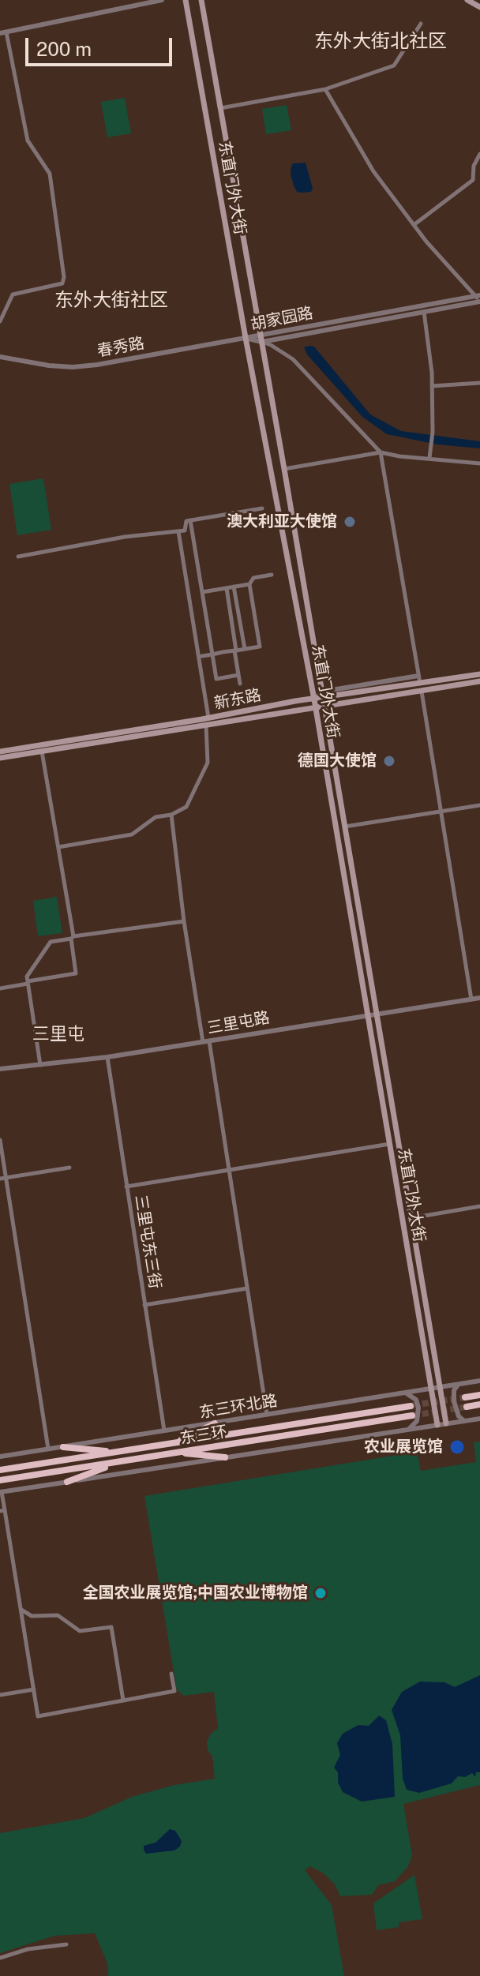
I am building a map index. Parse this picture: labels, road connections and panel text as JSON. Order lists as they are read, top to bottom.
{
  "streets": {
    "highway": ["东三环"],
    "main road": ["东直门外大街", "新东路"],
    "street": [
      "胡家园路",
      "春秀路",
      "三里屯路",
      "三里屯东三街",
      "东三环北路"
    ]
  },
  "crossings": [
    ["东直门外大街", "胡家园路"],
    ["东直门外大街", "春秀路"],
    ["东直门外大街", "新东路"],
    ["东直门外大街", "三里屯路"],
    ["东直门外大街", "东三环北路"],
    ["胡家园路", "春秀路"],
    ["三里屯路", "三里屯东三街"],
    ["三里屯东三街", "东三环北路"]
  ],
  "districts": ["东外大街北社区", "东外大街社区", "三里屯"],
  "places": [
    "澳大利亚大使馆",
    "德国大使馆",
    "农业展览馆",
    "全国农业展览馆;中国农业博物馆"
  ],
  "scale_bar": "200 m"
}
